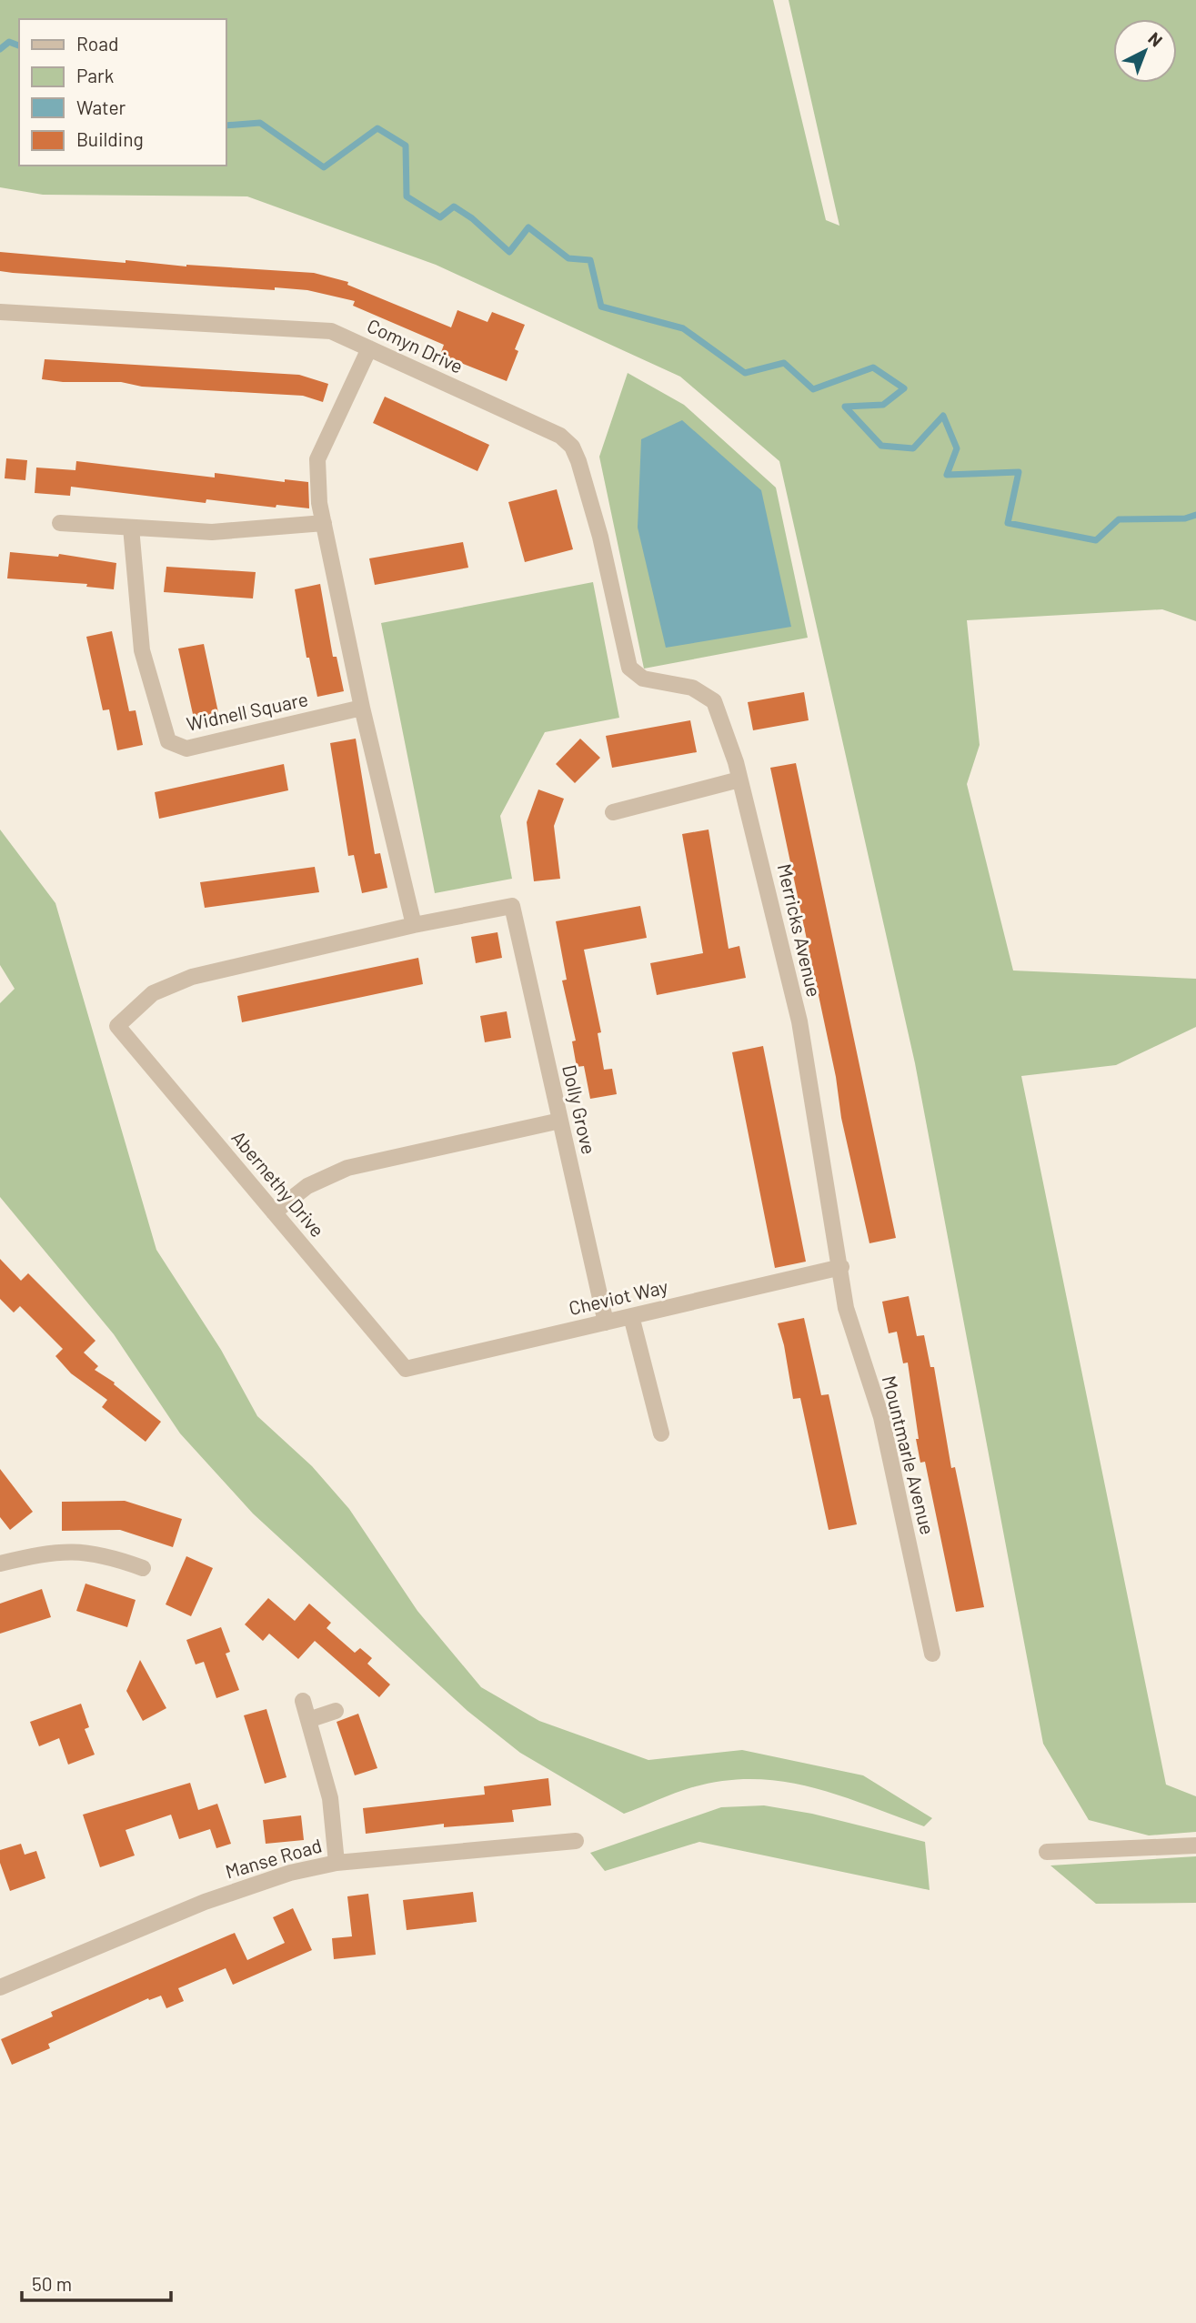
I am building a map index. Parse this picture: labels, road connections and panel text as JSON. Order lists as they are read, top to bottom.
{
  "streets": {
    "street": [
      "Comyn Drive",
      "Widnell Square",
      "Merricks Avenue",
      "Dolly Grove",
      "Abernethy Drive",
      "Cheviot Way",
      "Mountmarle Avenue",
      "Manse Road"
    ]
  },
  "crossings": [
    ["Comyn Drive", "Merricks Avenue"],
    ["Merricks Avenue", "Cheviot Way"],
    ["Merricks Avenue", "Mountmarle Avenue"],
    ["Dolly Grove", "Abernethy Drive"],
    ["Dolly Grove", "Cheviot Way"],
    ["Abernethy Drive", "Cheviot Way"],
    ["Cheviot Way", "Mountmarle Avenue"]
  ],
  "legend": [
    "Road",
    "Park",
    "Water",
    "Building"
  ],
  "scale_bar": "50 m",
  "north": "top right"
}
